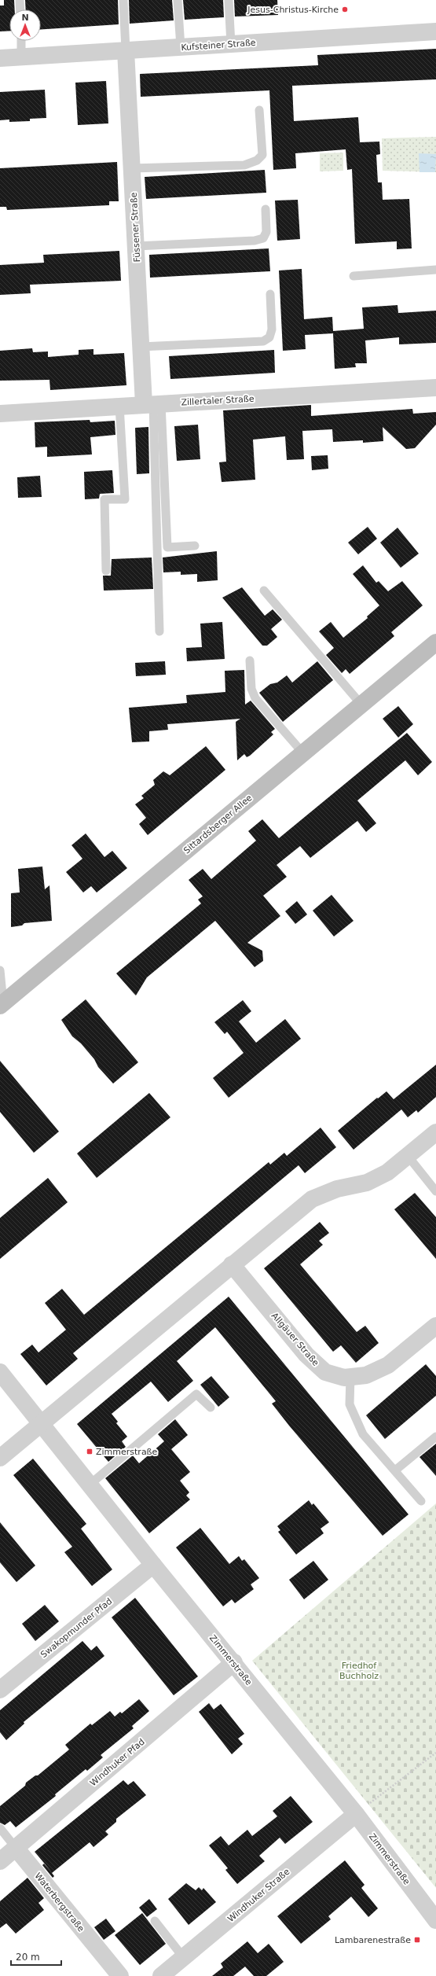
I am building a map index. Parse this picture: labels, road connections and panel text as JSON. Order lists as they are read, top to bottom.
{
  "streets": {
    "main road": ["Sittardsberger Allee"],
    "street": [
      "Kufsteiner Straße",
      "Füssener Straße",
      "Zillertaler Straße",
      "Allgäuer Straße",
      "Swakopmunder Pfad",
      "Zimmerstraße",
      "Windhuker Pfad",
      "Windhuker Straße",
      "Waterbergstraße"
    ]
  },
  "crossings": [
    ["Kufsteiner Straße", "Füssener Straße"],
    ["Füssener Straße", "Zillertaler Straße"],
    ["Swakopmunder Pfad", "Zimmerstraße"],
    ["Zimmerstraße", "Windhuker Pfad"],
    ["Zimmerstraße", "Windhuker Straße"],
    ["Windhuker Pfad", "Waterbergstraße"]
  ],
  "parks": ["Friedhof Buchholz"],
  "places": {
    "other": ["Jesus-Christus-Kirche"],
    "transit": ["Zimmerstraße", "Lambarenestraße"]
  },
  "scale_bar": "20 m",
  "north": "top"
}
